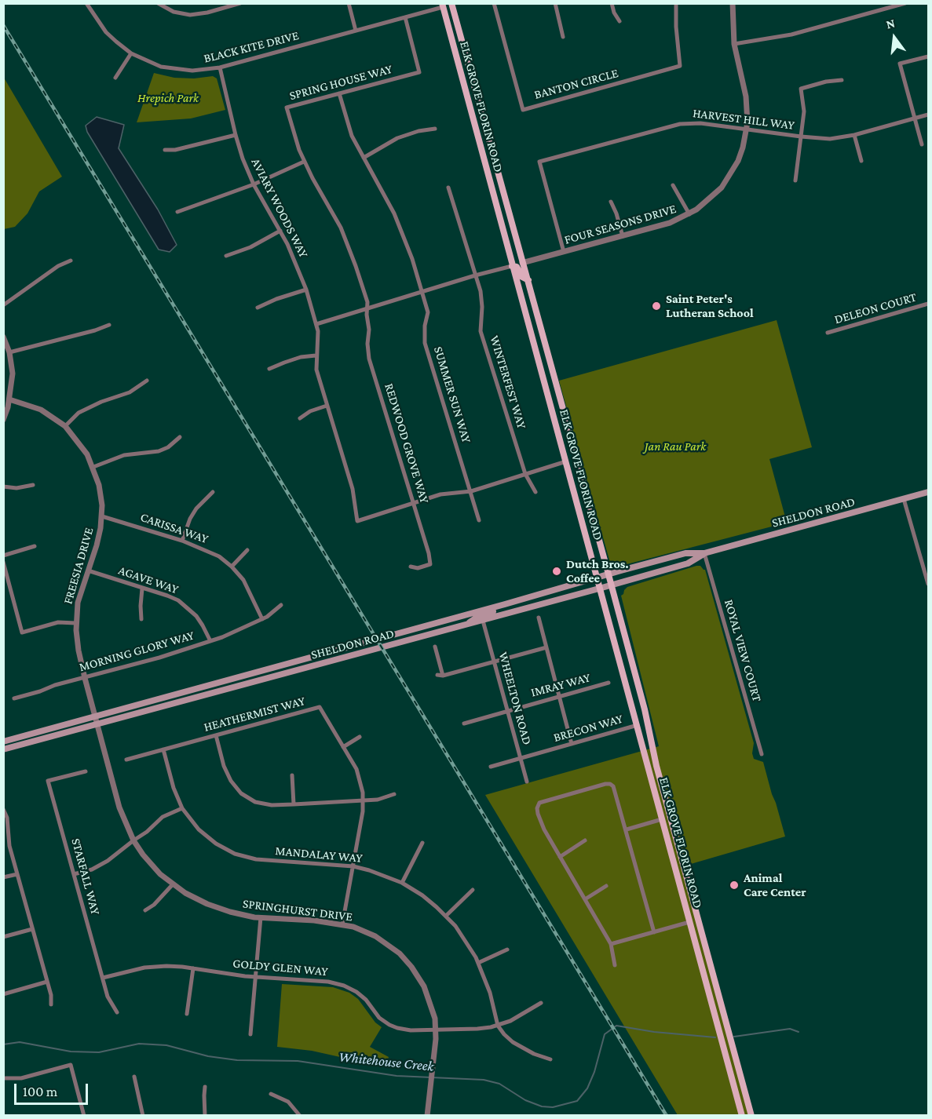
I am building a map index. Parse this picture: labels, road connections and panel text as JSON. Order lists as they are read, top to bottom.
{
  "streets": {
    "main road": ["ELK GROVE FLORIN ROAD", "SHELDON ROAD"],
    "street": [
      "BLACK KITE DRIVE",
      "SPRING HOUSE WAY",
      "BANTON CIRCLE",
      "HARVEST HILL WAY",
      "AVIARY WOODS WAY",
      "FOUR SEASONS DRIVE",
      "DELEON COURT",
      "WINTERFEST WAY",
      "SUMMER SUN WAY",
      "REDWOOD GROVE WAY",
      "CARISSA WAY",
      "FREESIA DRIVE",
      "AGAVE WAY",
      "ROYAL VIEW COURT",
      "MORNING GLORY WAY",
      "IMRAY WAY",
      "WHEELTON ROAD",
      "HEATHERMIST WAY",
      "BRECON WAY",
      "MANDALAY WAY",
      "STARFALL WAY",
      "SPRINGHURST DRIVE",
      "GOLDY GLEN WAY"
    ]
  },
  "crossings": [
    ["BLACK KITE DRIVE", "SPRING HOUSE WAY"],
    ["BLACK KITE DRIVE", "ELK GROVE FLORIN ROAD"],
    ["BLACK KITE DRIVE", "AVIARY WOODS WAY"],
    ["SPRING HOUSE WAY", "SUMMER SUN WAY"],
    ["SPRING HOUSE WAY", "REDWOOD GROVE WAY"],
    ["ELK GROVE FLORIN ROAD", "FOUR SEASONS DRIVE"],
    ["ELK GROVE FLORIN ROAD", "SHELDON ROAD"],
    ["ELK GROVE FLORIN ROAD", "BRECON WAY"],
    ["HARVEST HILL WAY", "FOUR SEASONS DRIVE"],
    ["AVIARY WOODS WAY", "REDWOOD GROVE WAY"],
    ["SHELDON ROAD", "FREESIA DRIVE"],
    ["SHELDON ROAD", "ROYAL VIEW COURT"],
    ["SHELDON ROAD", "WHEELTON ROAD"],
    ["SHELDON ROAD", "SPRINGHURST DRIVE"],
    ["CARISSA WAY", "FREESIA DRIVE"],
    ["CARISSA WAY", "MORNING GLORY WAY"],
    ["FREESIA DRIVE", "AGAVE WAY"],
    ["FREESIA DRIVE", "MORNING GLORY WAY"],
    ["FREESIA DRIVE", "SPRINGHURST DRIVE"],
    ["AGAVE WAY", "MORNING GLORY WAY"],
    ["IMRAY WAY", "WHEELTON ROAD"],
    ["WHEELTON ROAD", "BRECON WAY"],
    ["HEATHERMIST WAY", "MANDALAY WAY"],
    ["HEATHERMIST WAY", "SPRINGHURST DRIVE"],
    ["MANDALAY WAY", "GOLDY GLEN WAY"],
    ["STARFALL WAY", "GOLDY GLEN WAY"],
    ["SPRINGHURST DRIVE", "GOLDY GLEN WAY"]
  ],
  "water": ["Whitehouse Creek"],
  "parks": ["Hrepich Park", "Jan Rau Park"],
  "places": ["Saint Peter's Lutheran School", "Dutch Bros. Coffee", "Animal Care Center"],
  "scale_bar": "100 m",
  "north": "top"
}
